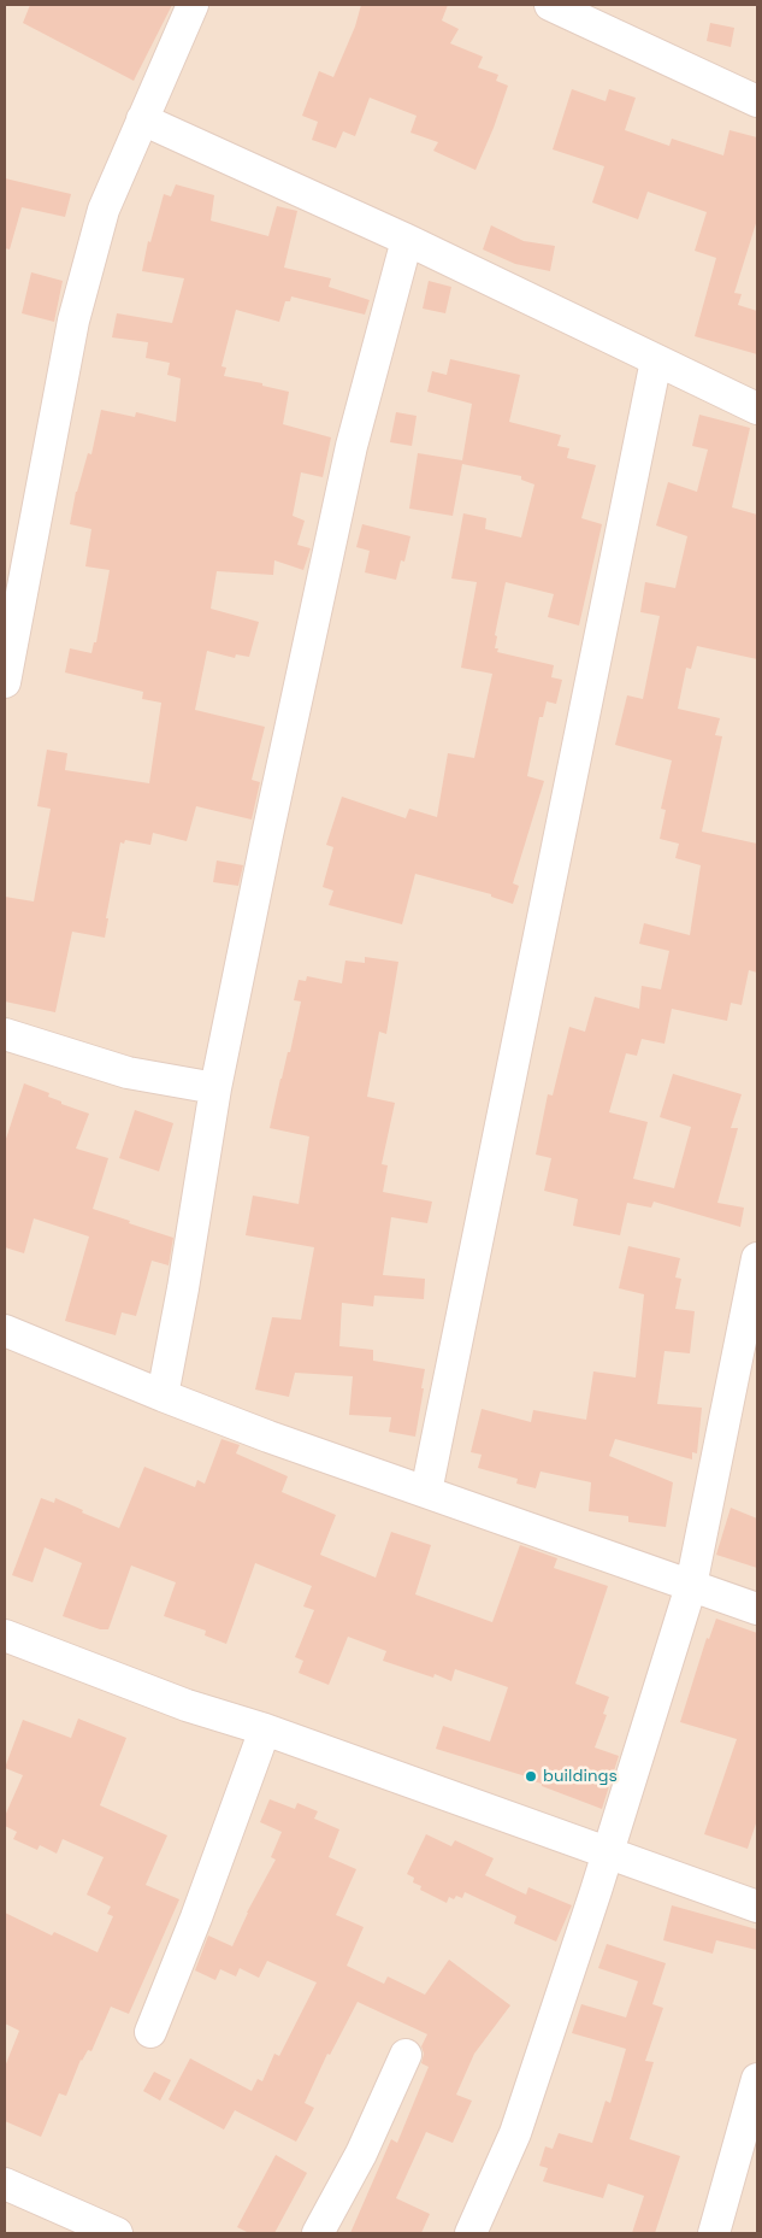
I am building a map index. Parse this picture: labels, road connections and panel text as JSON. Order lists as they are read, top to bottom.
{
  "places": ["buildings"]
}
